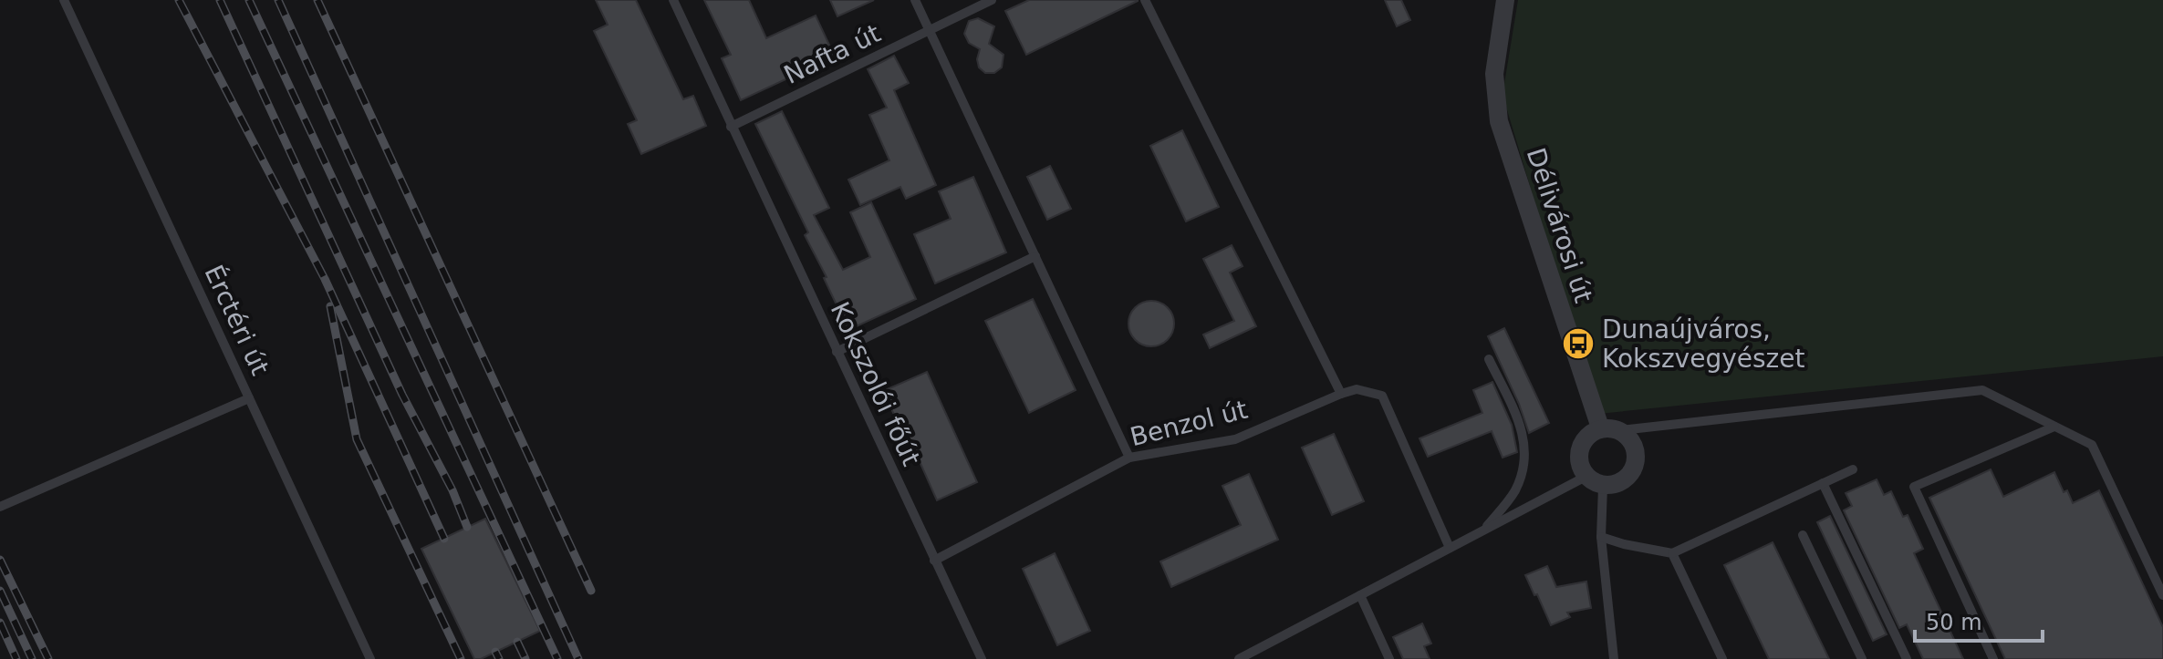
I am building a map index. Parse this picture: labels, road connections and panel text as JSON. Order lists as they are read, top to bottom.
{
  "streets": {
    "street": ["Délivárosi út"],
    "lane": [
      "Nafta út",
      "Érctéri út",
      "Kokszolói főút",
      "Benzol út"
    ]
  },
  "crossings": [
    ["Nafta út", "Kokszolói főút"],
    ["Kokszolói főút", "Benzol út"]
  ],
  "places": {
    "bus stop": ["Dunaújváros, Kokszvegyészet"]
  },
  "scale_bar": "50 m"
}
